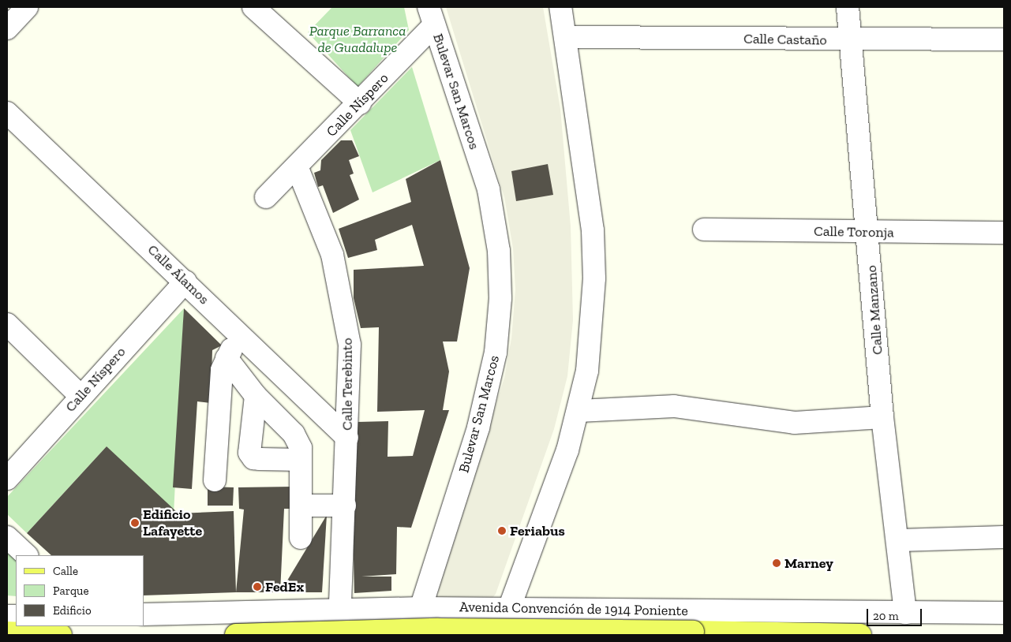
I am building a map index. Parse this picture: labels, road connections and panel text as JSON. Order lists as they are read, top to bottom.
{
  "streets": {
    "main road": ["Avenida Convención de 1914 Poniente"],
    "street": [
      "Calle Castaño",
      "Bulevar San Marcos",
      "Calle Níspero",
      "Calle Toronja",
      "Calle Álamos",
      "Calle Manzano",
      "Calle Terebinto"
    ]
  },
  "crossings": [
    ["Calle Castaño", "Calle Manzano"],
    ["Bulevar San Marcos", "Calle Níspero"],
    ["Bulevar San Marcos", "Avenida Convención de 1914 Poniente"],
    ["Calle Níspero", "Calle Álamos"],
    ["Calle Níspero", "Calle Terebinto"],
    ["Calle Toronja", "Calle Manzano"],
    ["Calle Álamos", "Calle Terebinto"],
    ["Calle Manzano", "Avenida Convención de 1914 Poniente"],
    ["Calle Terebinto", "Avenida Convención de 1914 Poniente"]
  ],
  "parks": ["Parque Barranca de Guadalupe"],
  "places": [
    "Edificio Lafayette",
    "Feriabus",
    "Marney",
    "FedEx"
  ],
  "legend": ["Calle", "Parque", "Edificio"],
  "scale_bar": "20 m"
}
